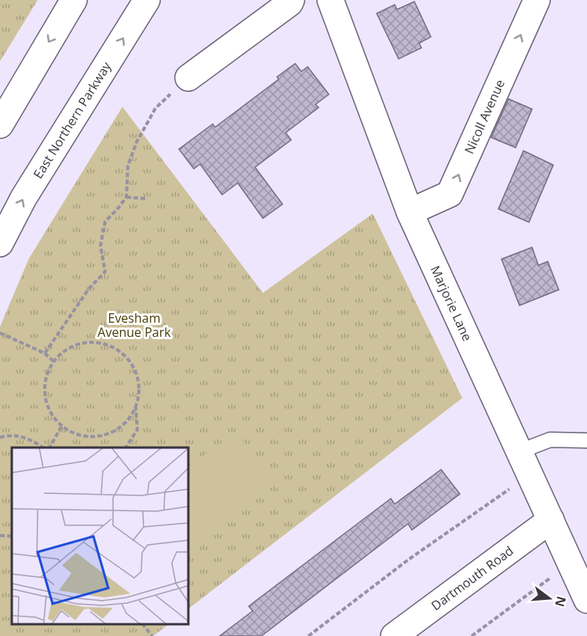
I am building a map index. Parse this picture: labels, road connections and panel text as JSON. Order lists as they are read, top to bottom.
{
  "streets": {
    "street": [
      "Nicoll Avenue",
      "East Northern Parkway",
      "Marjorie Lane",
      "Dartmouth Road"
    ]
  },
  "crossings": [
    ["Nicoll Avenue", "Marjorie Lane"],
    ["Marjorie Lane", "Dartmouth Road"]
  ],
  "one_way": ["Nicoll Avenue"],
  "parks": ["Evesham Avenue Park"],
  "north": "right"
}
